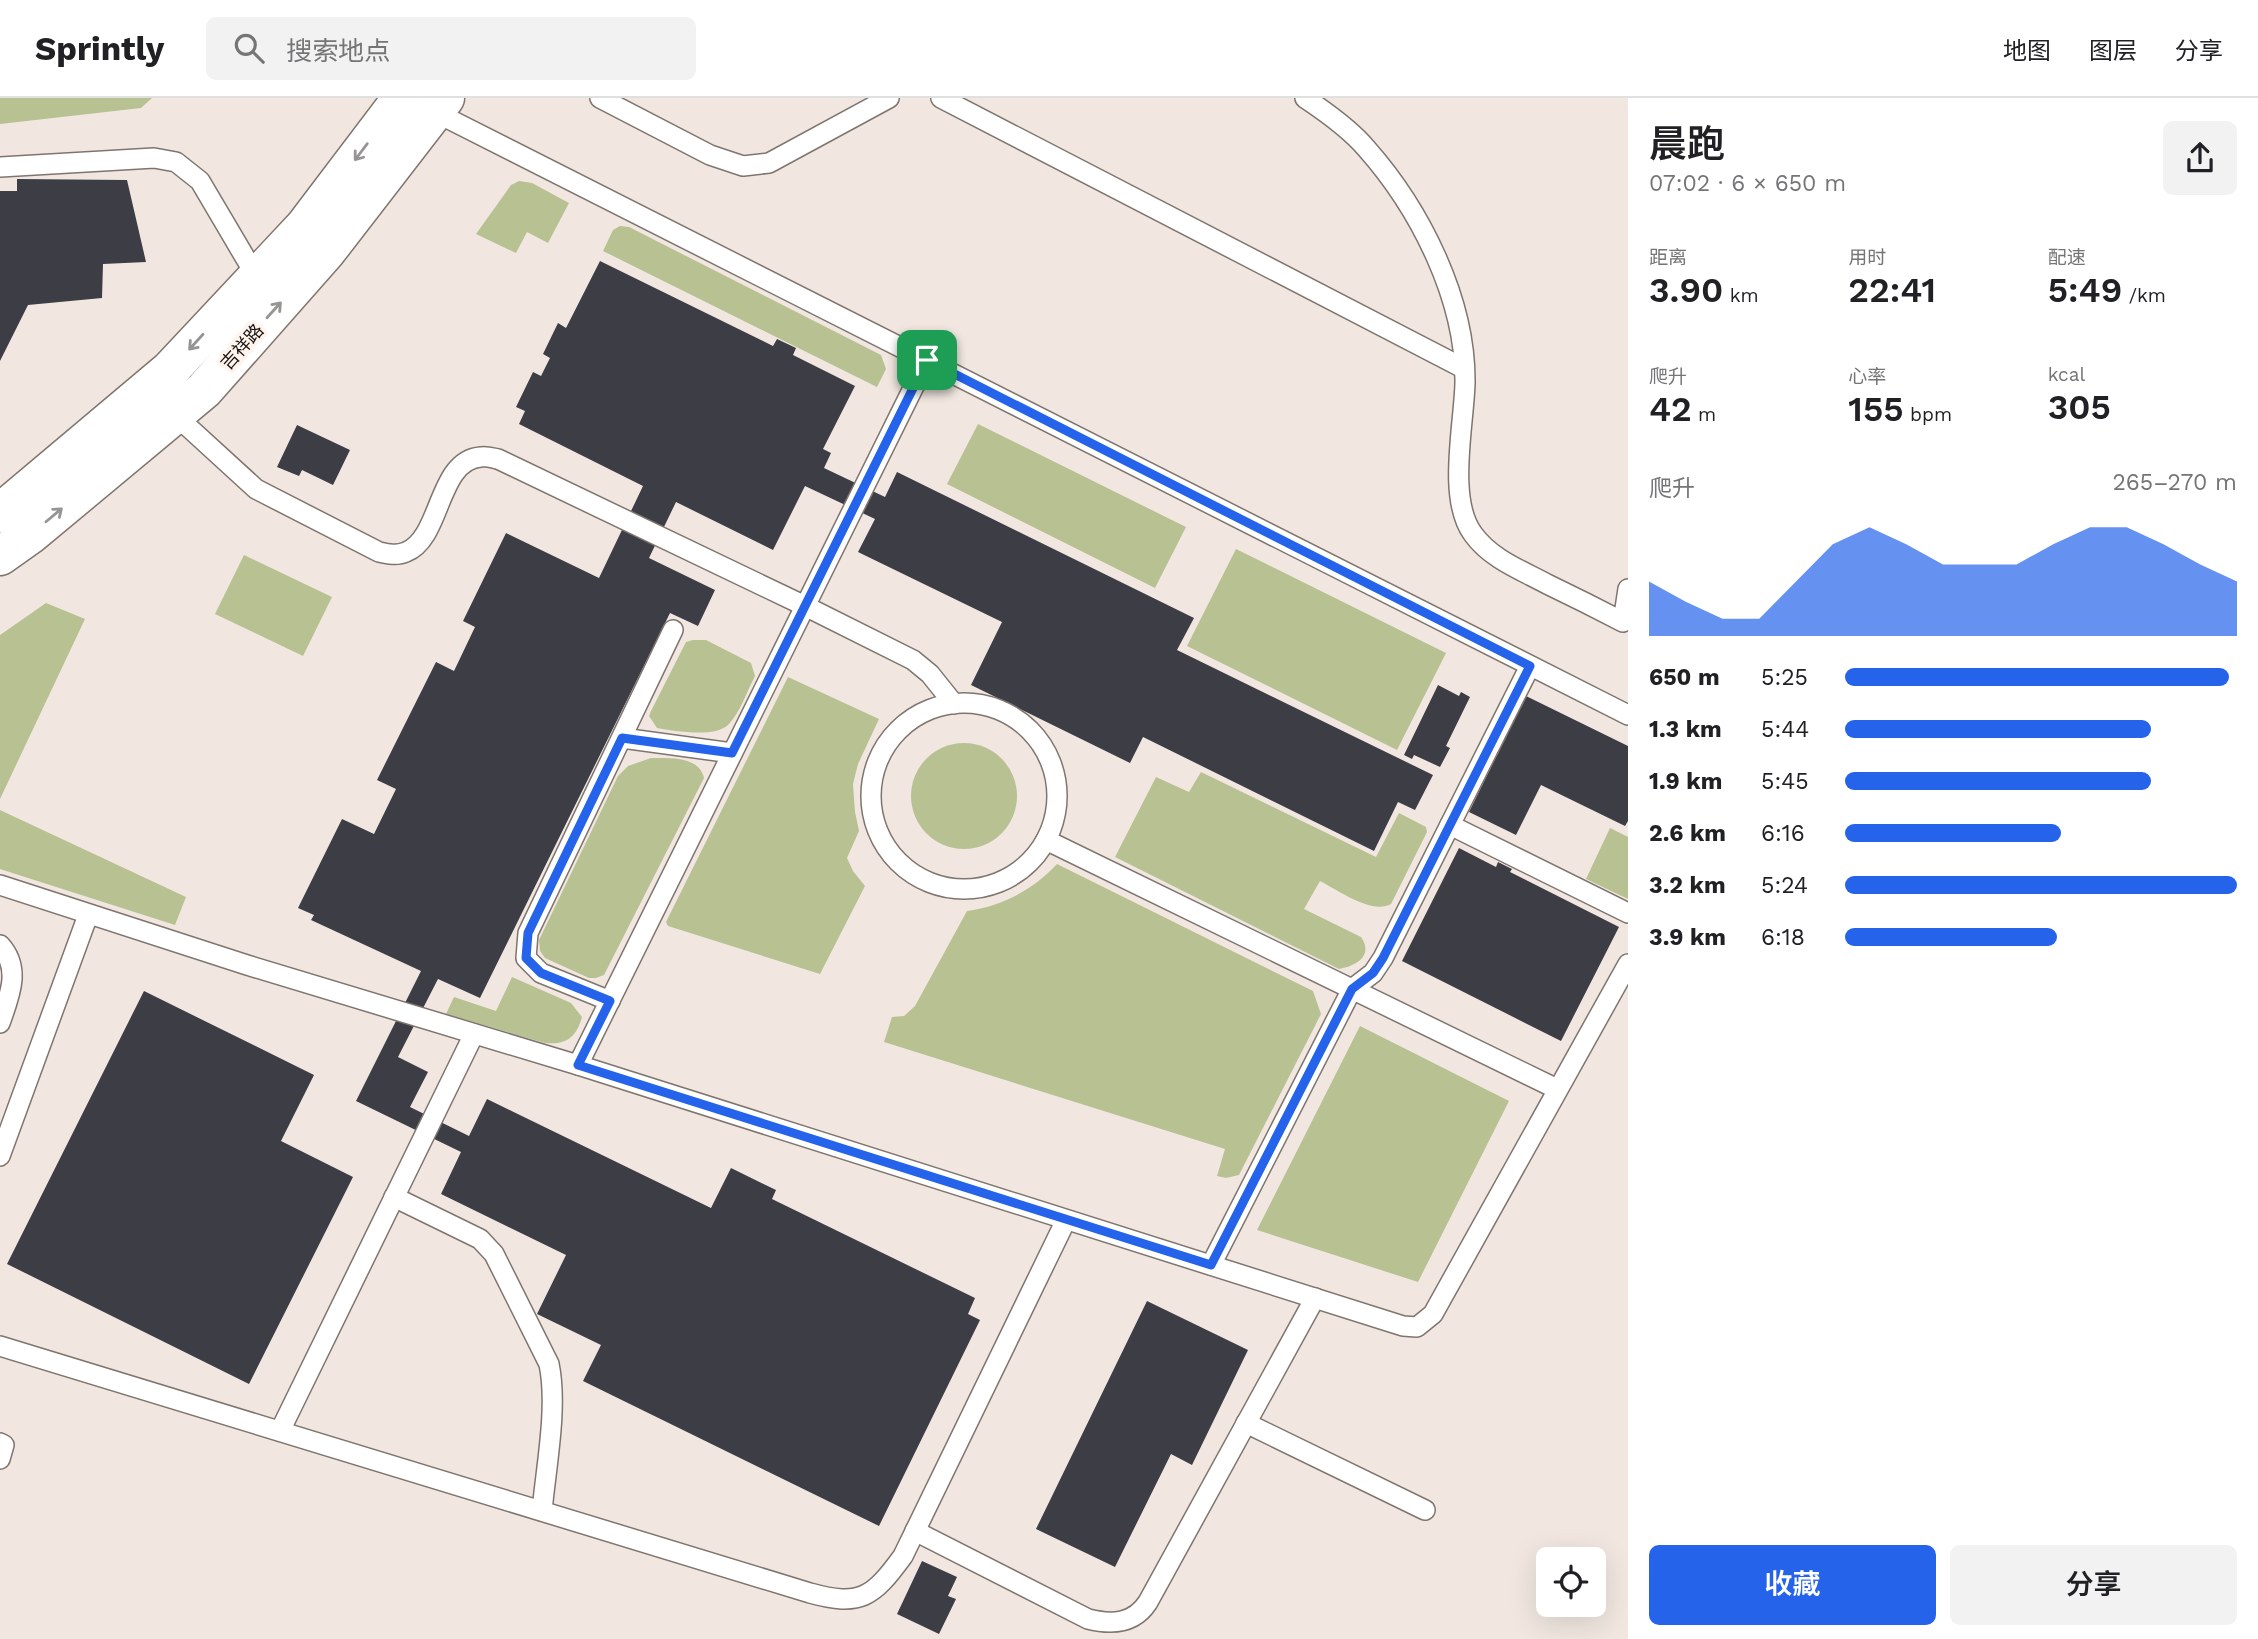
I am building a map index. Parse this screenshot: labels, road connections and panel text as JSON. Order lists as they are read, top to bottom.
{
  "streets": {
    "main road": ["吉祥路"]
  },
  "page": {
    "header": "Sprintly",
    "search": "搜索地点",
    "nav": ["地图", "图层", "分享"],
    "heading": ["晨跑", "07:02 · 6 × 650 m"],
    "stats": [
      ["距离", "3.90 km"],
      ["用时", "22:41"],
      ["配速", "5:49 /km"],
      ["爬升", "42 m"],
      ["心率", "155 bpm"],
      ["kcal", "305"]
    ],
    "chart": ["爬升", "265–270 m"],
    "list": [
      {
        "name": "650 m",
        "note": "5:25"
      },
      {
        "name": "1.3 km",
        "note": "5:44"
      },
      {
        "name": "1.9 km",
        "note": "5:45"
      },
      {
        "name": "2.6 km",
        "note": "6:16"
      },
      {
        "name": "3.2 km",
        "note": "5:24"
      },
      {
        "name": "3.9 km",
        "note": "6:18"
      }
    ],
    "buttons": ["收藏", "分享"]
  }
}
